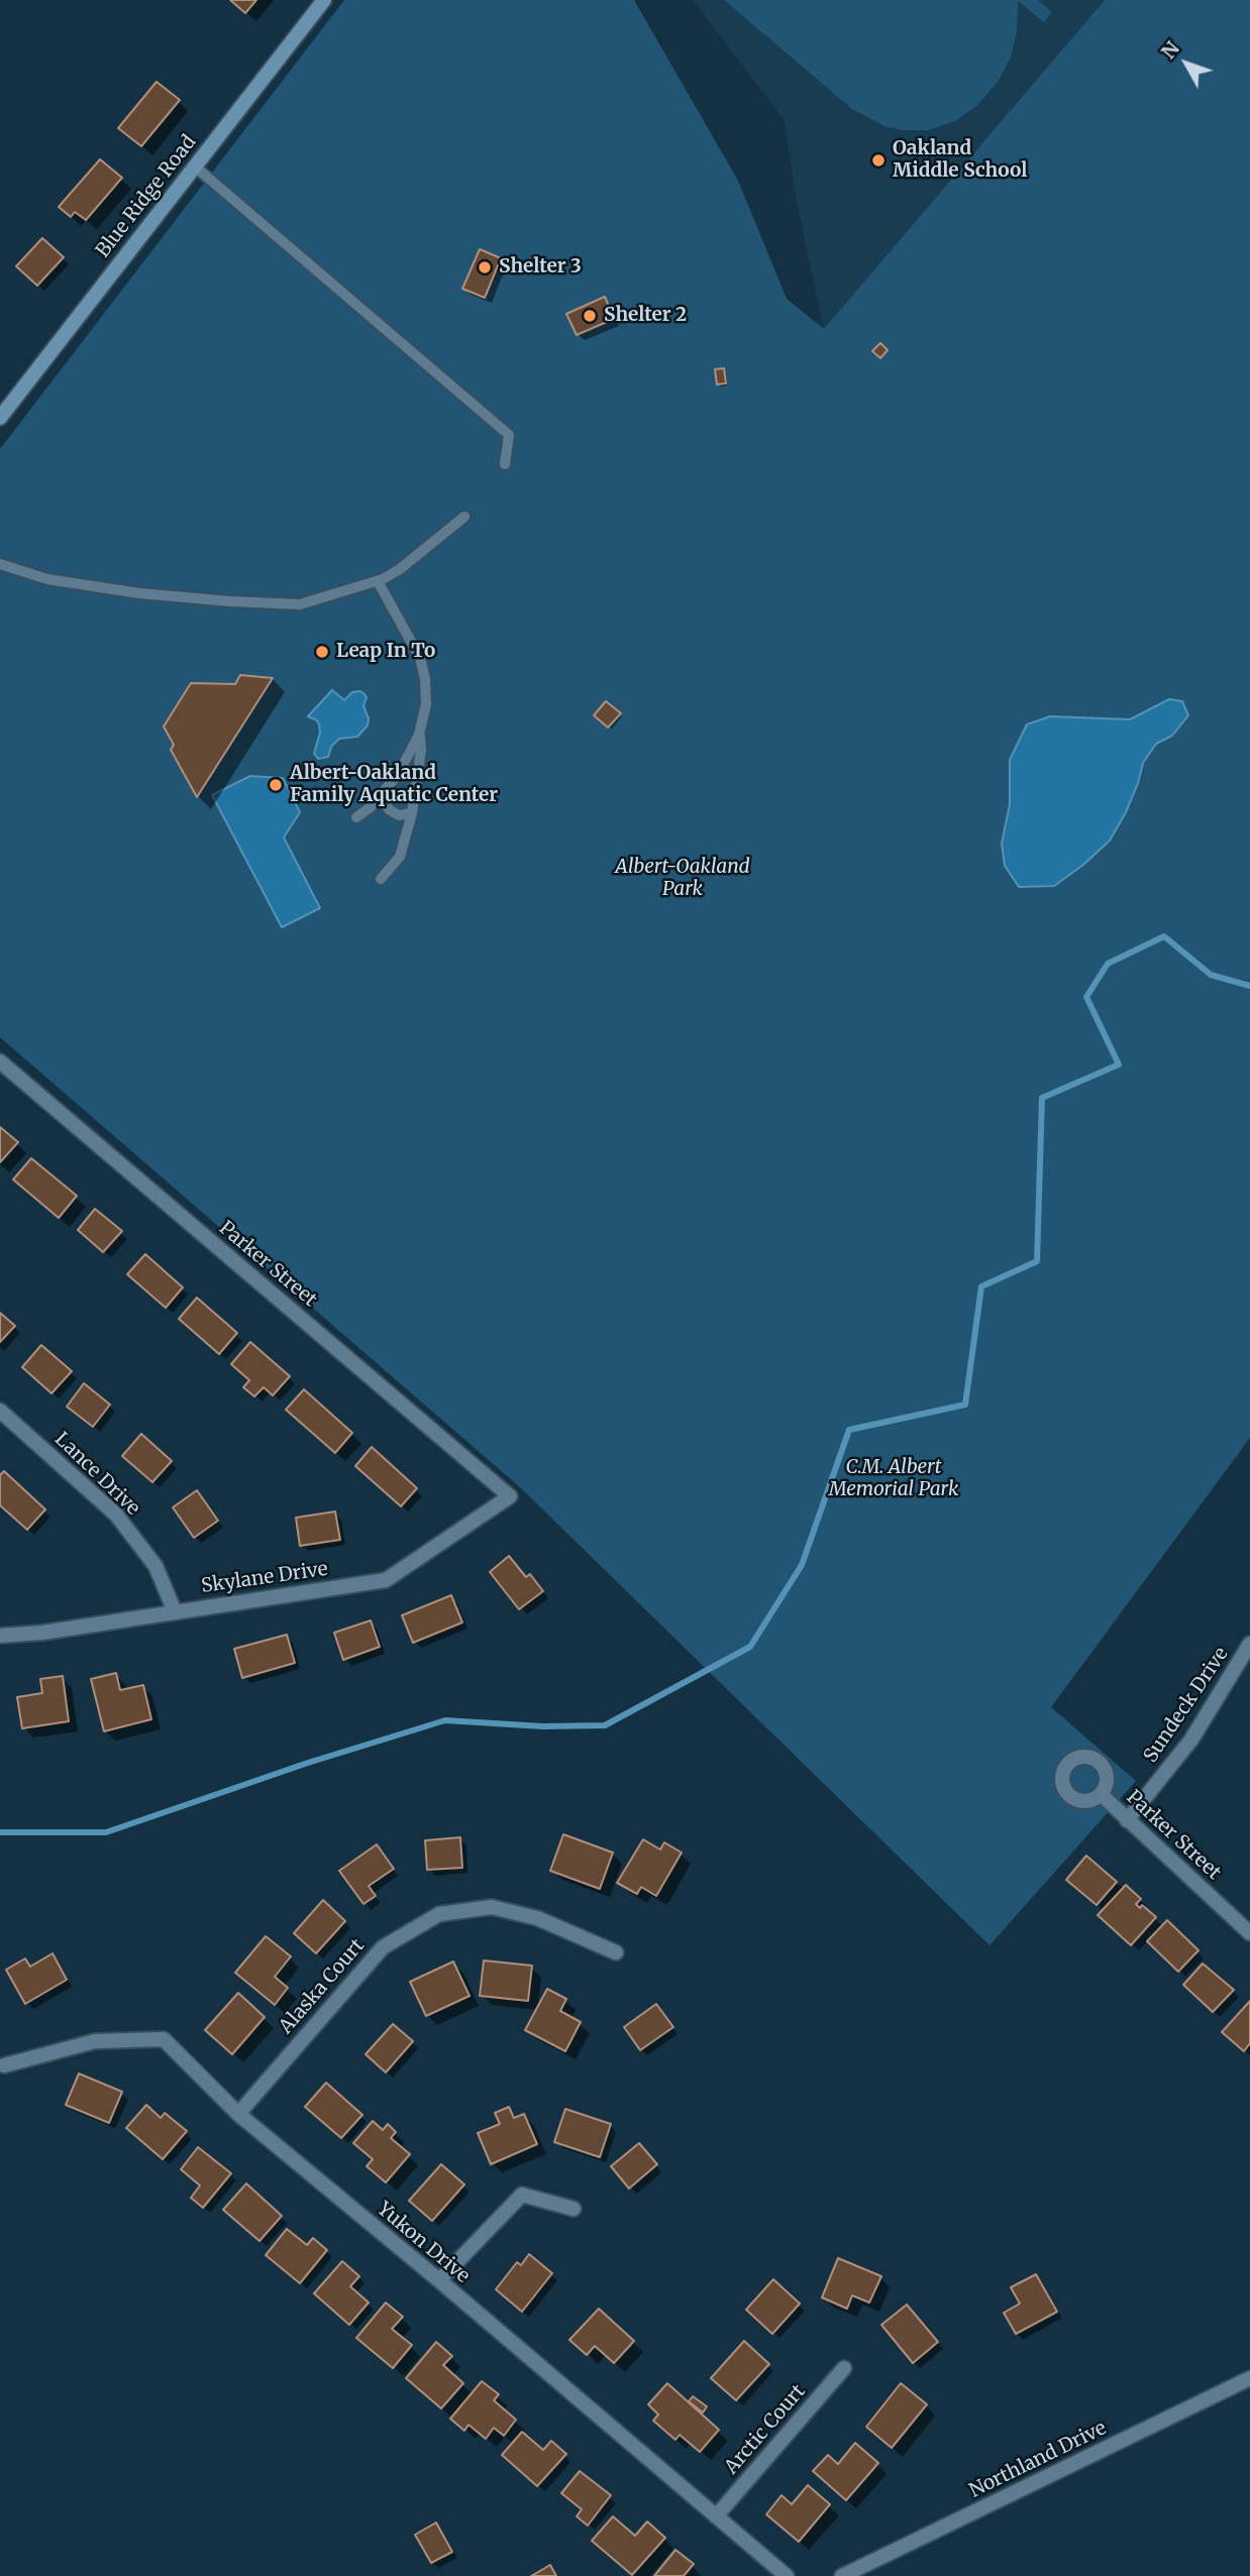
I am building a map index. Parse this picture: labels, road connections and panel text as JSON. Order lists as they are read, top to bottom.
{
  "streets": {
    "street": [
      "Blue Ridge Road",
      "Parker Street",
      "Lance Drive",
      "Skylane Drive",
      "Sundeck Drive",
      "Alaska Court",
      "Yukon Drive",
      "Arctic Court",
      "Northland Drive"
    ]
  },
  "crossings": [
    ["Parker Street", "Skylane Drive"],
    ["Parker Street", "Sundeck Drive"],
    ["Lance Drive", "Skylane Drive"],
    ["Alaska Court", "Yukon Drive"],
    ["Yukon Drive", "Arctic Court"]
  ],
  "parks": ["Albert-Oakland Park", "C.M. Albert Memorial Park"],
  "places": [
    "Oakland Middle School",
    "Shelter 3",
    "Shelter 2",
    "Leap In To",
    "Albert-Oakland Family Aquatic Center"
  ],
  "north": "top left"
}
